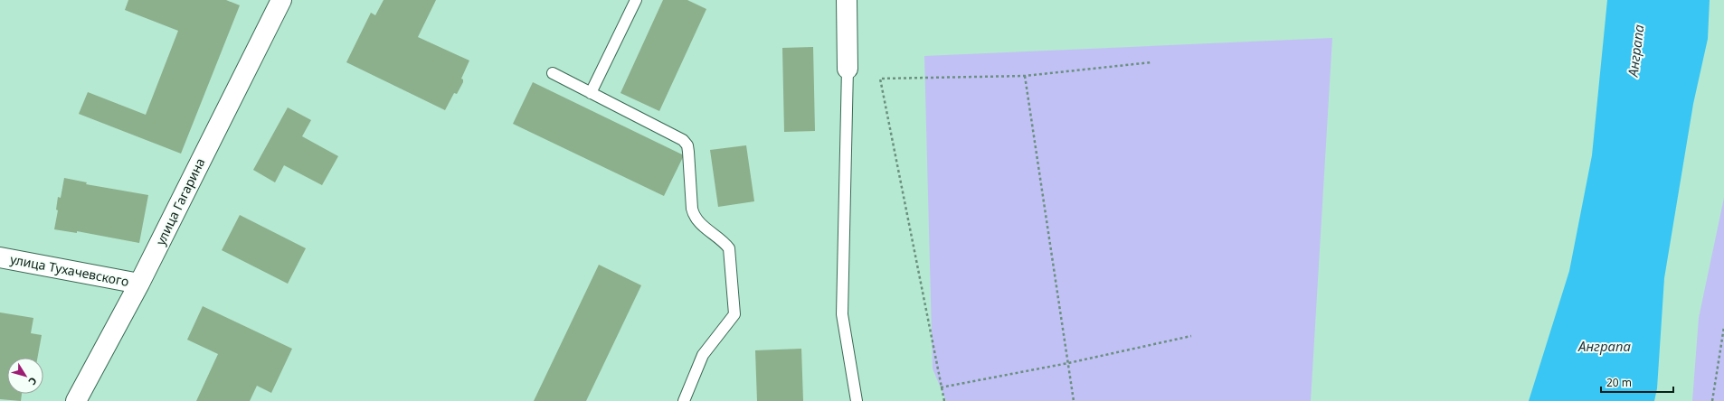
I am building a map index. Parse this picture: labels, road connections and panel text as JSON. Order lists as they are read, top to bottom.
{
  "streets": {
    "street": ["улица Гагарина", "улица Тухачевского"]
  },
  "crossings": [
    ["улица Гагарина", "улица Тухачевского"]
  ],
  "water": ["Анграпа"],
  "scale_bar": "20 m",
  "north": "bottom right"
}
